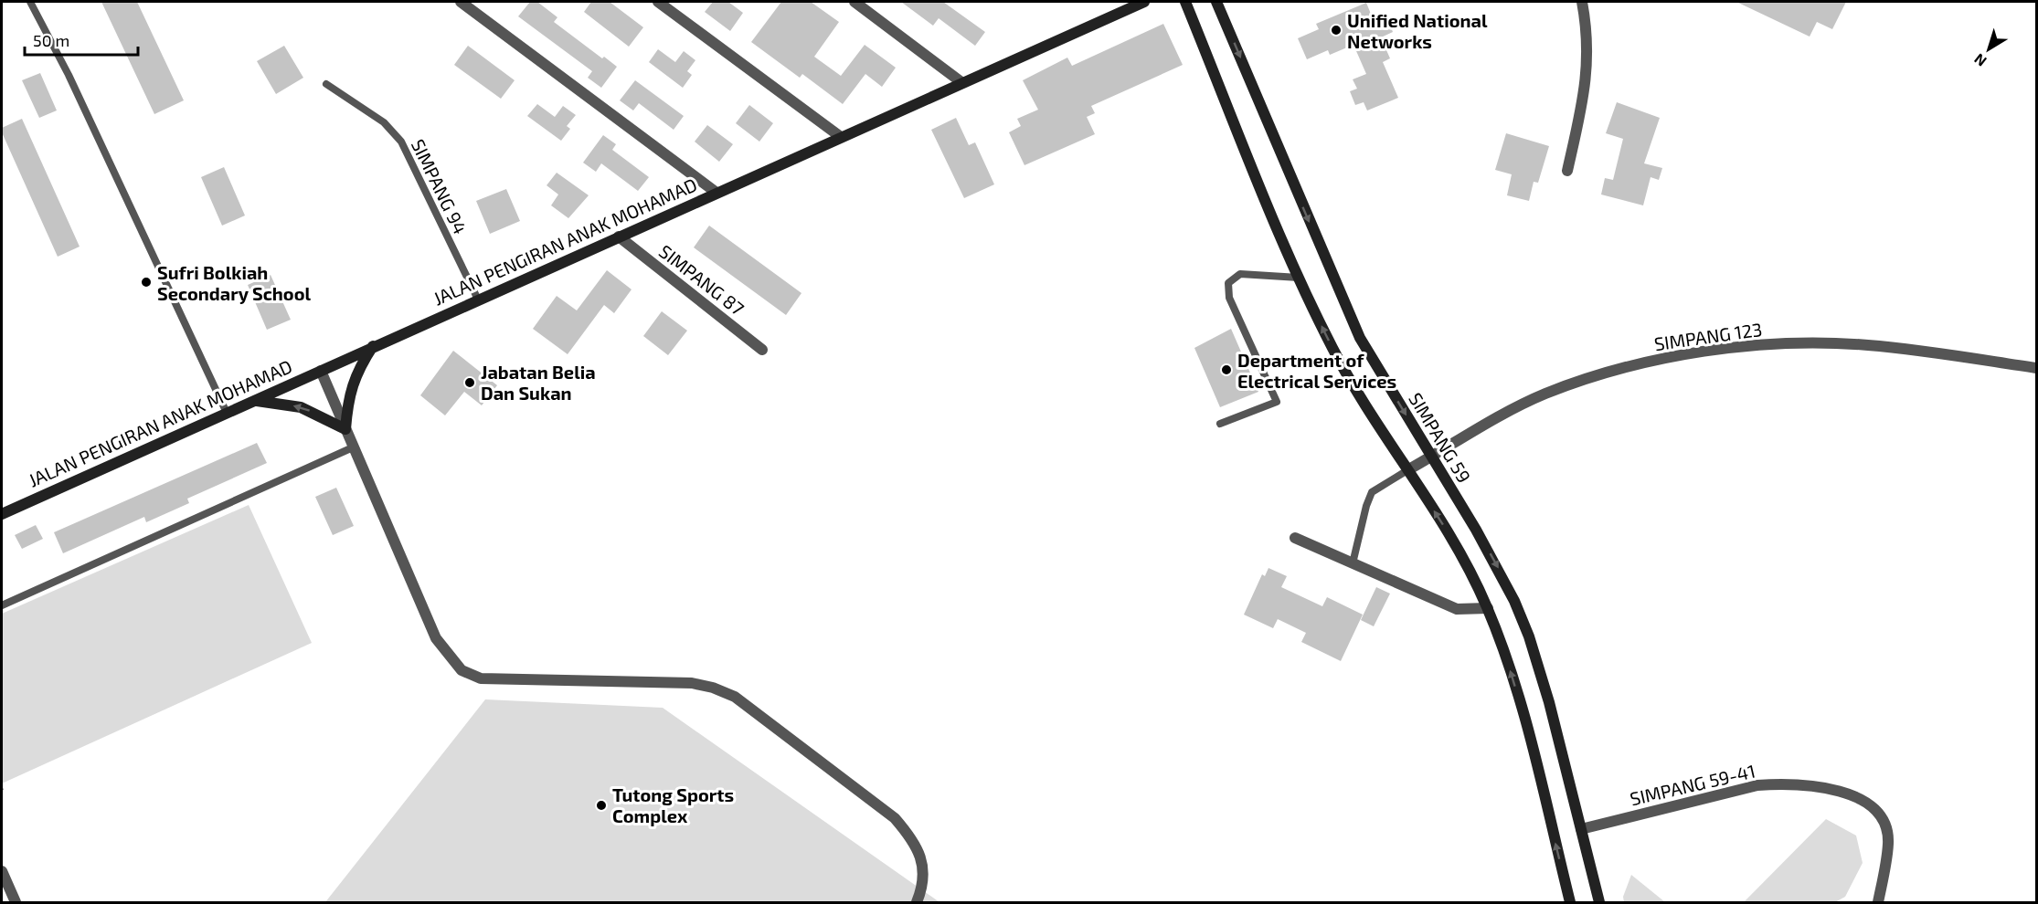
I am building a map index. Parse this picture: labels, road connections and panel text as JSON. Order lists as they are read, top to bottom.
{
  "streets": {
    "street": [
      "JALAN PENGIRAN ANAK MOHAMAD",
      "SIMPANG 87",
      "SIMPANG 123",
      "SIMPANG 59",
      "SIMPANG 59-41"
    ],
    "lane": ["SIMPANG 94"]
  },
  "crossings": [
    ["SIMPANG 94", "JALAN PENGIRAN ANAK MOHAMAD"],
    ["JALAN PENGIRAN ANAK MOHAMAD", "SIMPANG 87"],
    ["SIMPANG 123", "SIMPANG 59"],
    ["SIMPANG 59", "SIMPANG 59-41"]
  ],
  "places": [
    "Unified National Networks",
    "Sufri Bolkiah Secondary School",
    "Department of Electrical Services",
    "Jabatan Belia Dan Sukan",
    "Tutong Sports Complex"
  ],
  "scale_bar": "50 m",
  "north": "bottom left"
}
